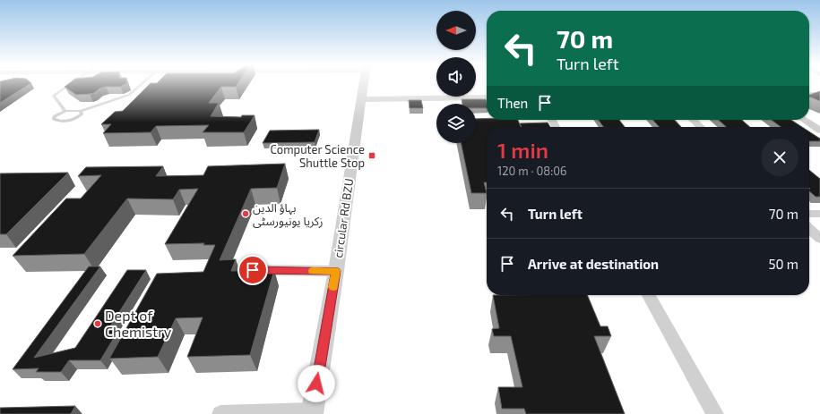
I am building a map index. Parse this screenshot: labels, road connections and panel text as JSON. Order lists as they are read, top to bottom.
{
  "streets": {
    "street": ["circular Rd BZU"]
  },
  "places": {
    "transit": ["Computer Science Shuttle Stop"],
    "other": ["بہاؤ الدین زکریا یونیورسٹی", "Dept of Chemistry"]
  },
  "north": "left",
  "page": {
    "turn": ["70 m", "Turn left"],
    "then": "Then",
    "heading": ["1 min", "120 m · 08:06"],
    "list": [
      {
        "name": "Turn left",
        "value": "70 m"
      },
      {
        "name": "Arrive at destination",
        "value": "50 m"
      }
    ]
  }
}
